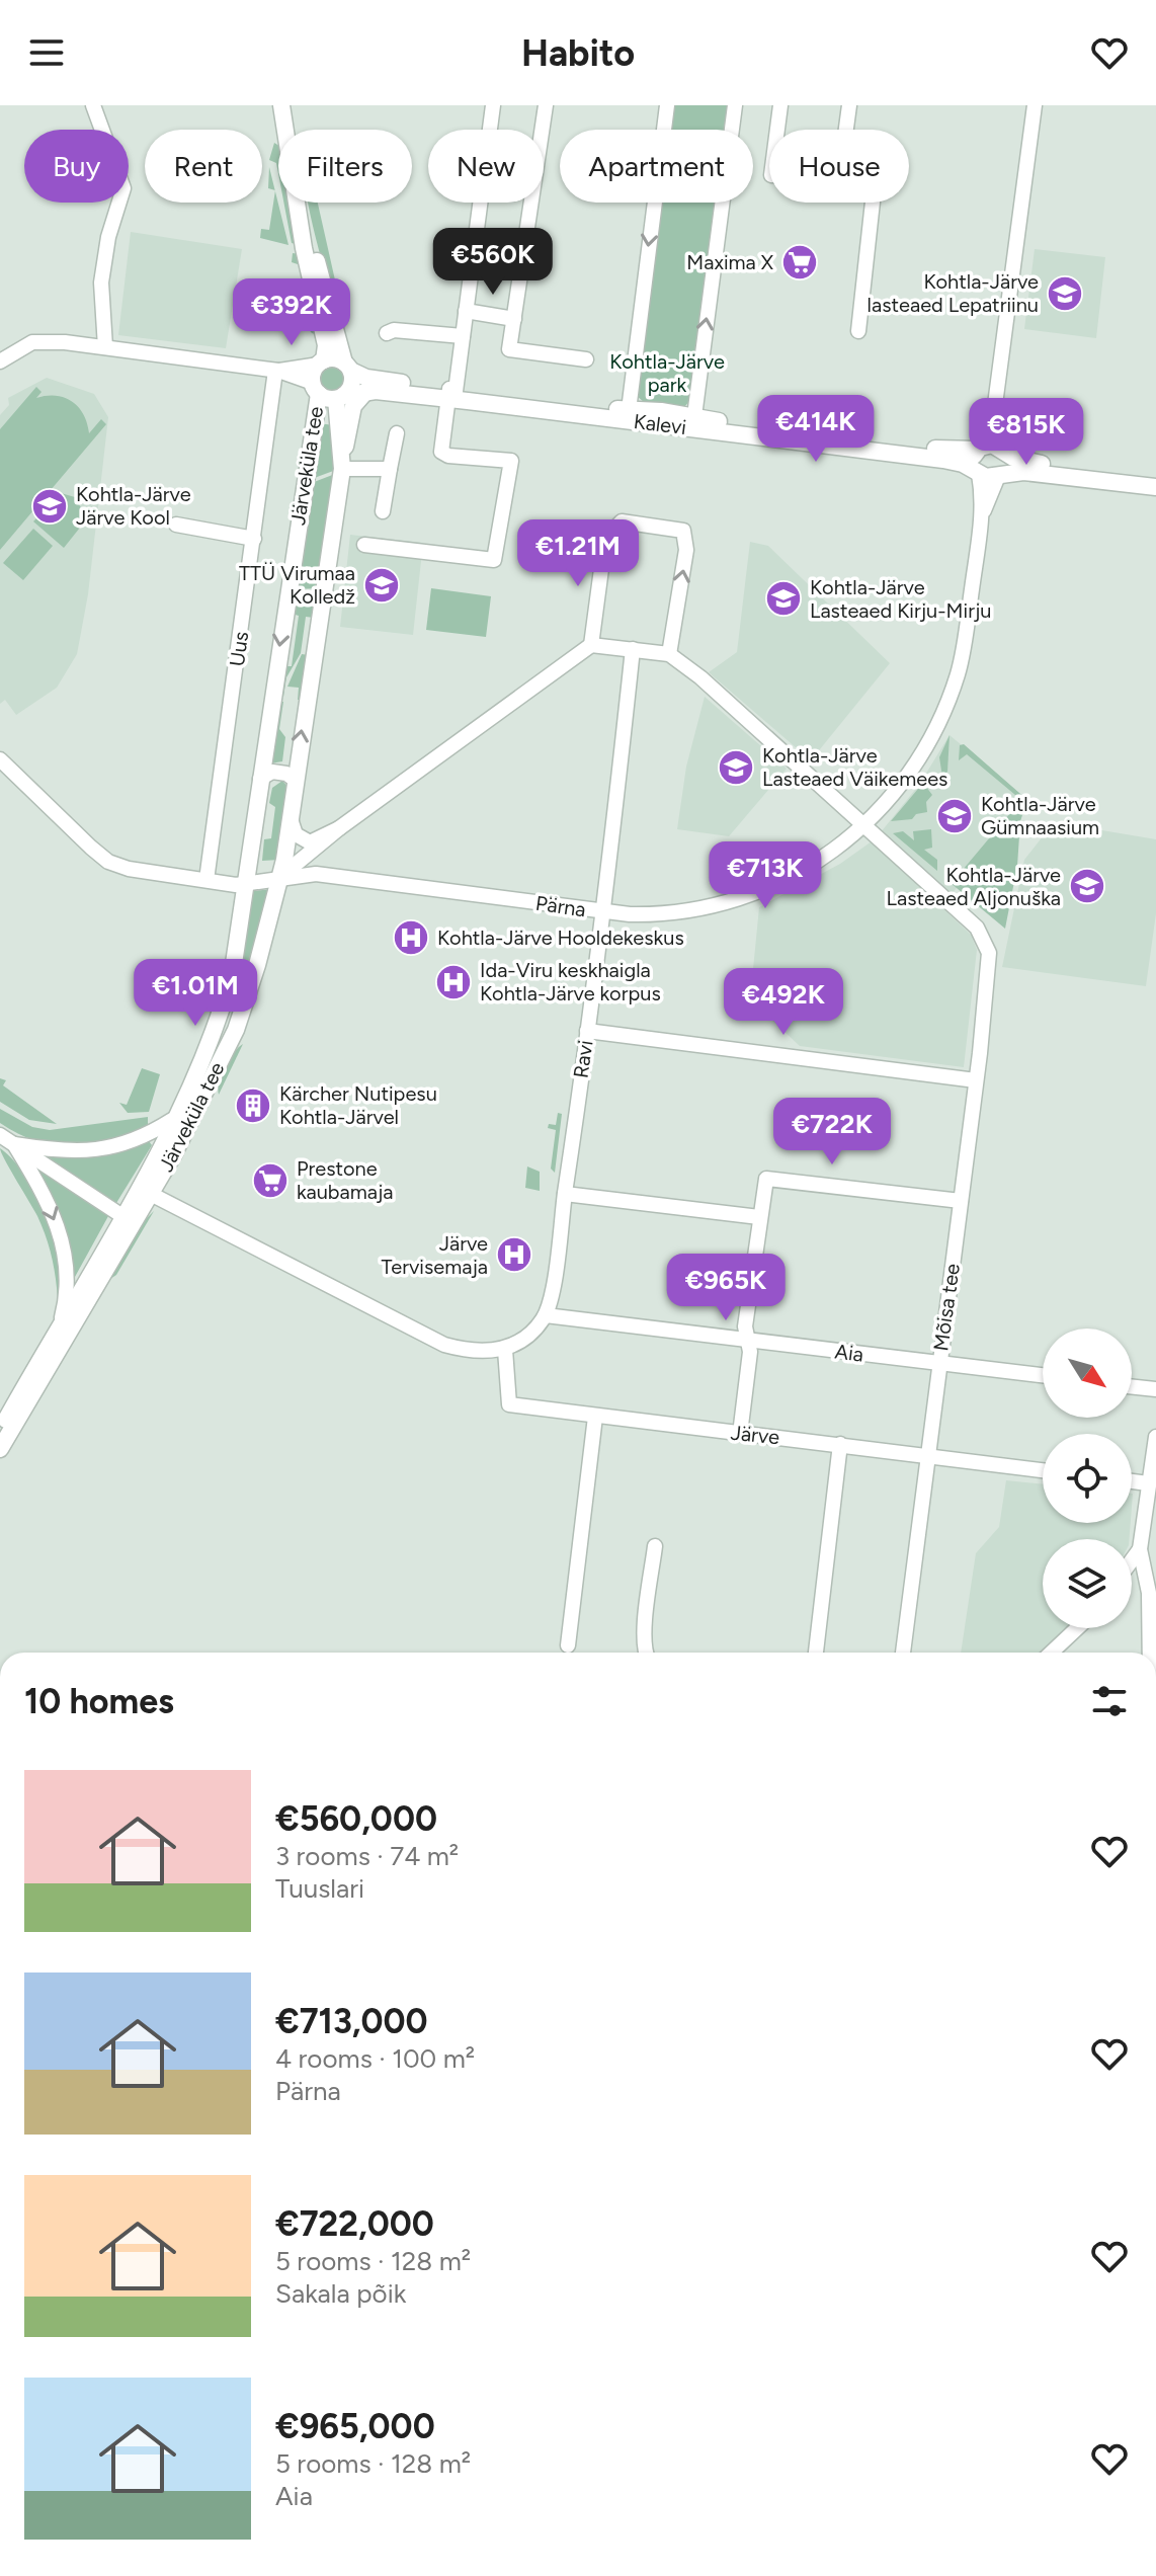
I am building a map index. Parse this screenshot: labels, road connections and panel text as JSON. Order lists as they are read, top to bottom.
{
  "streets": {
    "main road": ["Kalevi", "Järveküla tee"],
    "street": [
      "Uus",
      "Pärna",
      "Ravi",
      "Mõisa tee",
      "Aia",
      "Järve"
    ]
  },
  "crossings": [
    ["Kalevi", "Järveküla tee"],
    ["Kalevi", "Pärna"],
    ["Järveküla tee", "Pärna"],
    ["Uus", "Pärna"],
    ["Pärna", "Ravi"],
    ["Pärna", "Mõisa tee"],
    ["Ravi", "Aia"],
    ["Mõisa tee", "Aia"],
    ["Mõisa tee", "Järve"]
  ],
  "parks": ["Kohtla-Järve park"],
  "places": {
    "supermarket": ["Maxima X", "Prestone kaubamaja"],
    "school or university": [
      "Kohtla-Järve lasteaed Lepatriinu",
      "Kohtla-Järve Järve Kool",
      "TTÜ Virumaa Kolledž",
      "Kohtla-Järve Lasteaed Kirju-Mirju",
      "Kohtla-Järve Lasteaed Väikemees",
      "Kohtla-Järve Gümnaasium",
      "Kohtla-Järve Lasteaed Aljonuška"
    ],
    "hospital": ["Kohtla-Järve Hooldekeskus", "Ida-Viru keskhaigla Kohtla-Järve korpus", "Järve Tervisemaja"],
    "building": ["Kärcher Nutipesu Kohtla-Järvel"]
  },
  "north": "bottom right",
  "page": {
    "header": "Habito",
    "chip": [
      "Buy",
      "Rent",
      "Filters",
      "New",
      "Apartment",
      "House"
    ],
    "price": [
      "€560K",
      "€392K",
      "€414K",
      "€815K",
      "€1.21M",
      "€713K",
      "€1.01M",
      "€492K",
      "€722K",
      "€965K"
    ],
    "heading": "10 homes",
    "list": [
      {
        "name": "€560,000",
        "note": "3 rooms · 74 m² · Tuuslari"
      },
      {
        "name": "€713,000",
        "note": "4 rooms · 100 m² · Pärna"
      },
      {
        "name": "€722,000",
        "note": "5 rooms · 128 m² · Sakala põik"
      },
      {
        "name": "€965,000",
        "note": "5 rooms · 128 m² · Aia"
      }
    ]
  }
}
